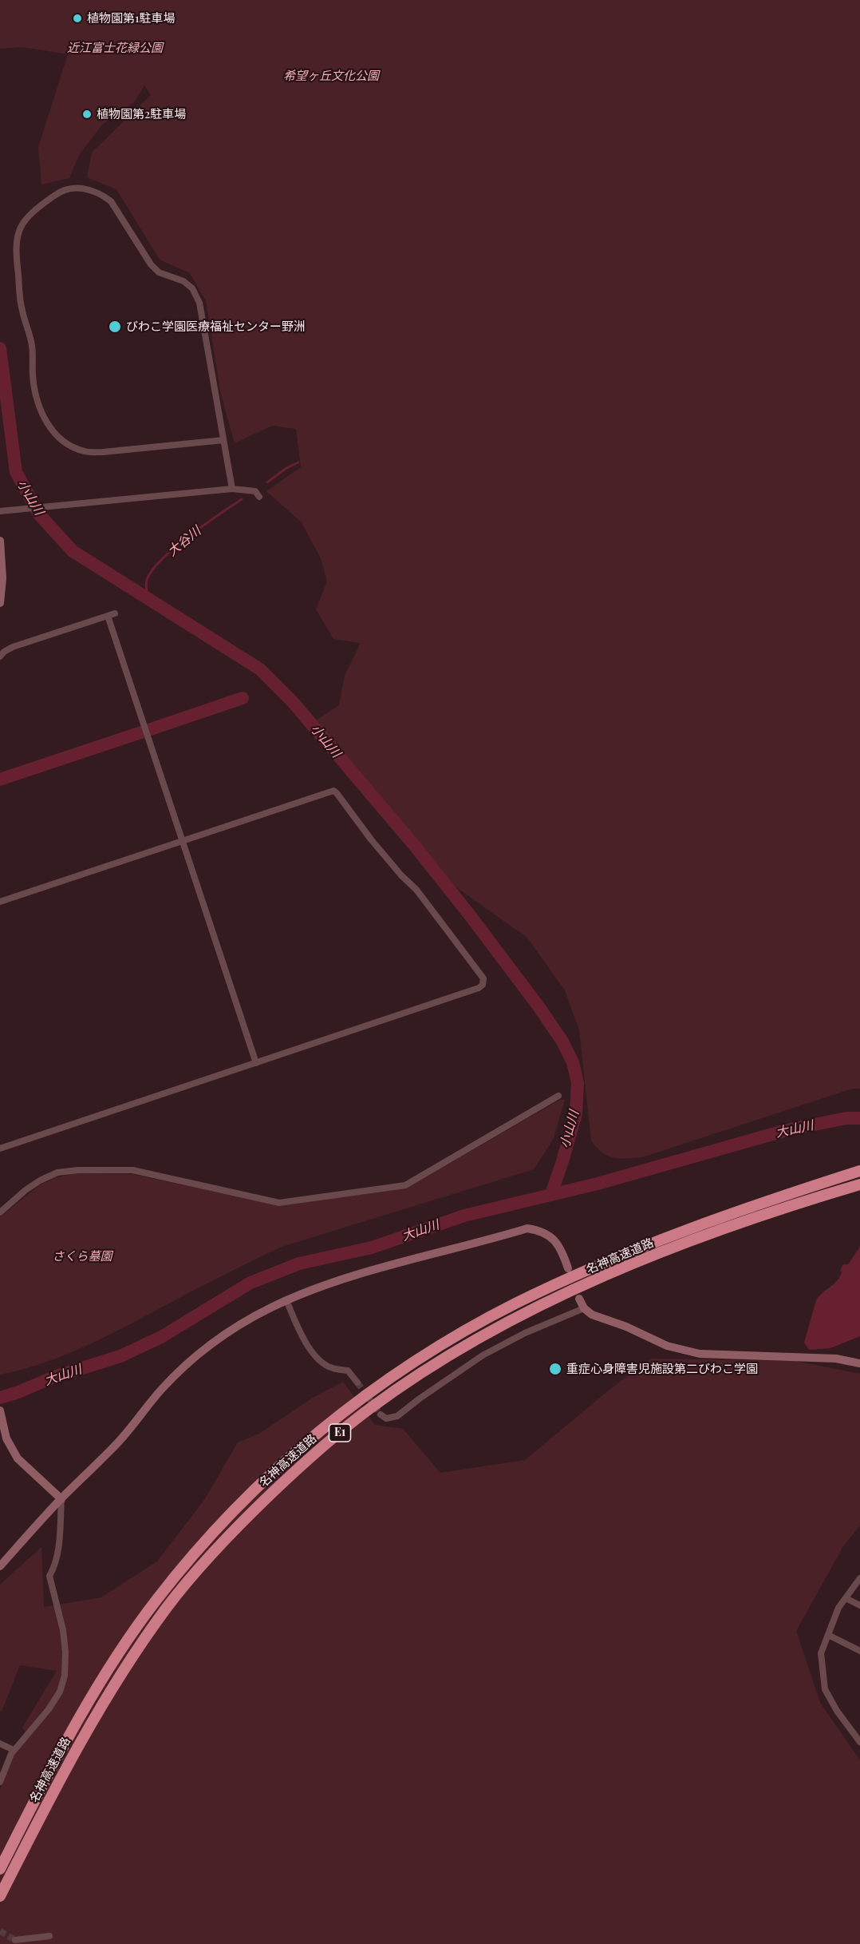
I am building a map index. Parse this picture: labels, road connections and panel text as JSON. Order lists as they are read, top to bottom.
{
  "streets": {
    "highway": ["名神高速道路", "E1"]
  },
  "water": ["小山川", "大谷川", "大山川"],
  "parks": ["近江富士花緑公園", "希望ヶ丘文化公園", "さくら墓園"],
  "places": [
    "植物園第1駐車場",
    "植物園第2駐車場",
    "びわこ学園医療福祉センター野洲",
    "重症心身障害児施設第二びわこ学園"
  ]
}
